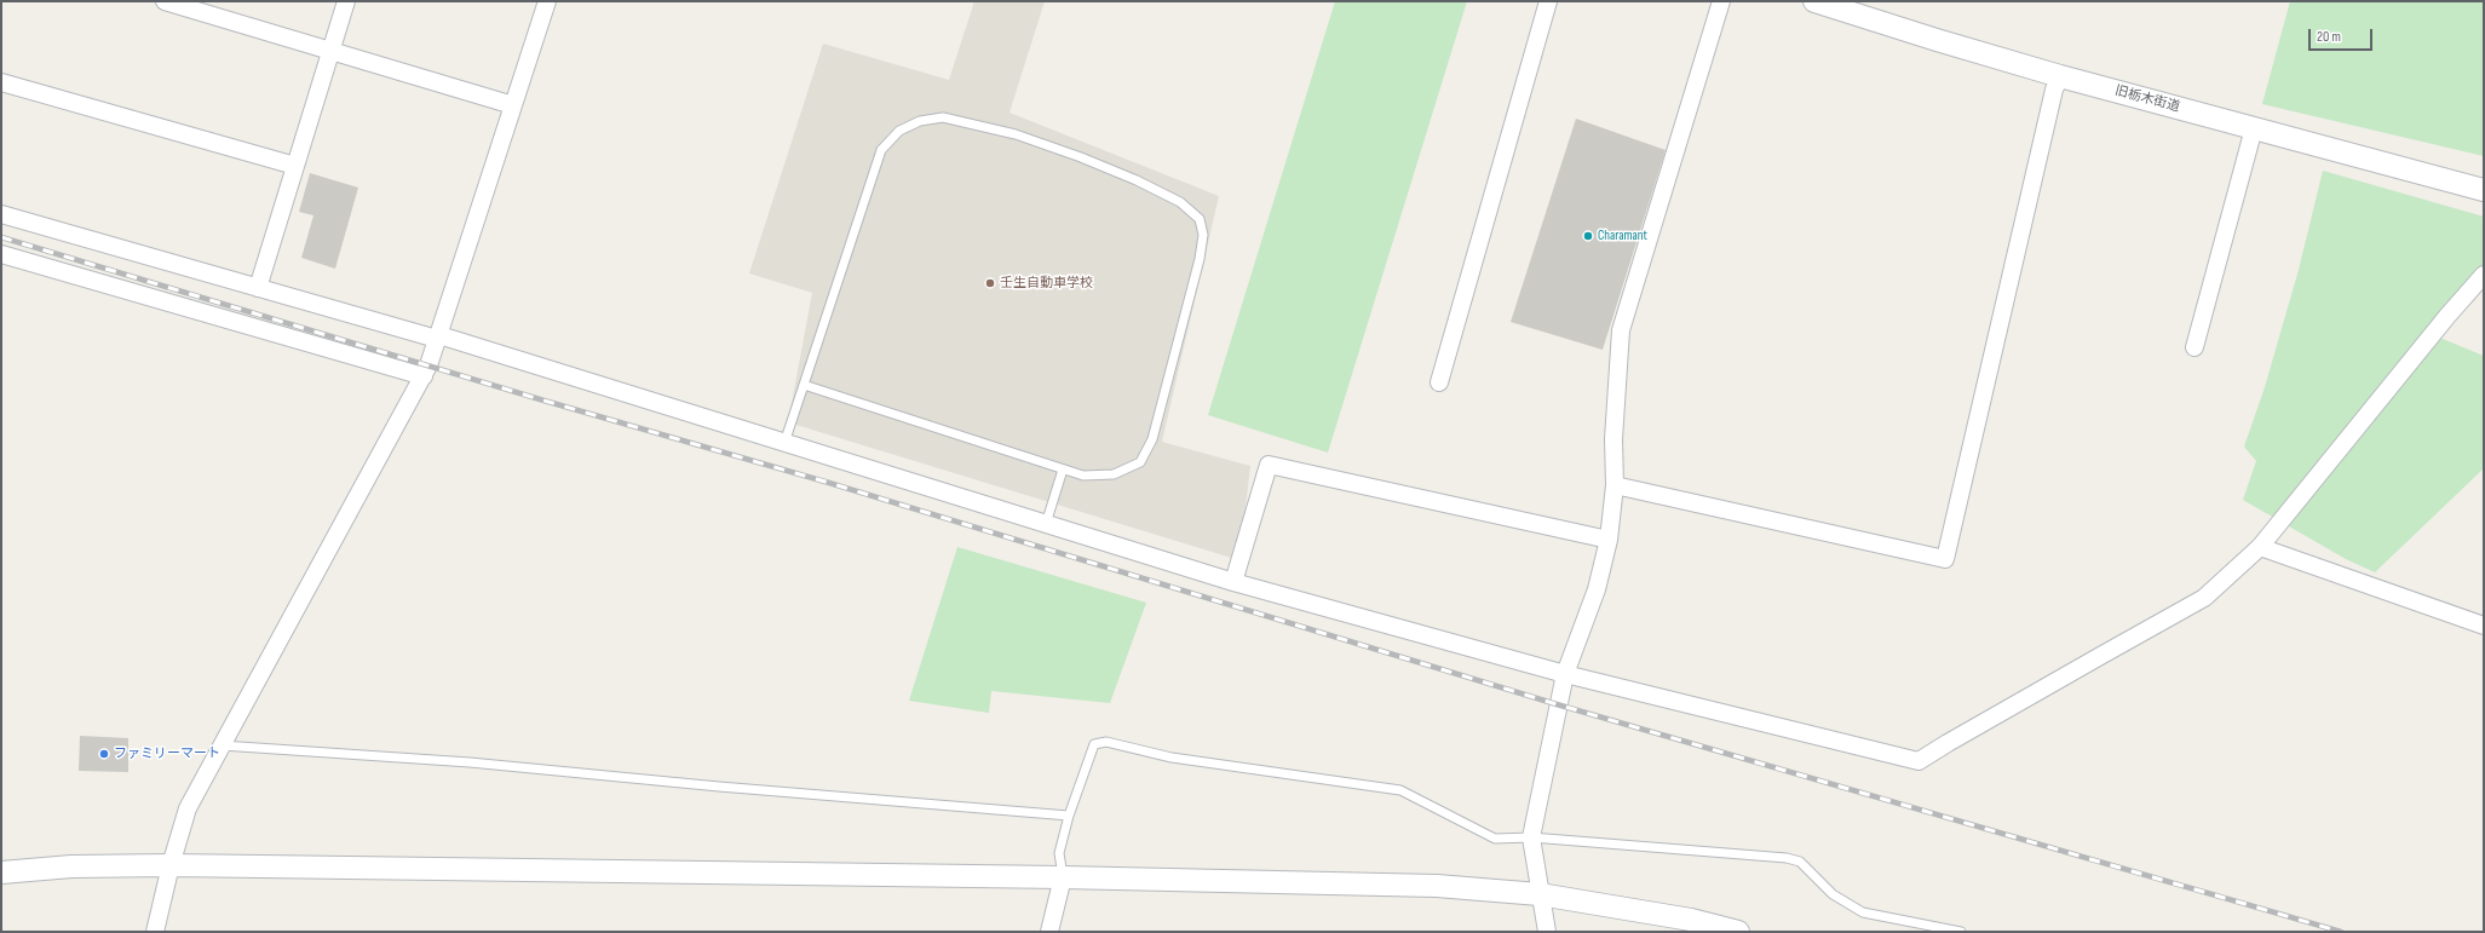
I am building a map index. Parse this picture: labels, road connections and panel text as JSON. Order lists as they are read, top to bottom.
{
  "streets": {
    "street": ["旧栃木街道"]
  },
  "places": ["Charamant", "壬生自動車学校", "ファミリーマート"],
  "scale_bar": "20 m"
}
